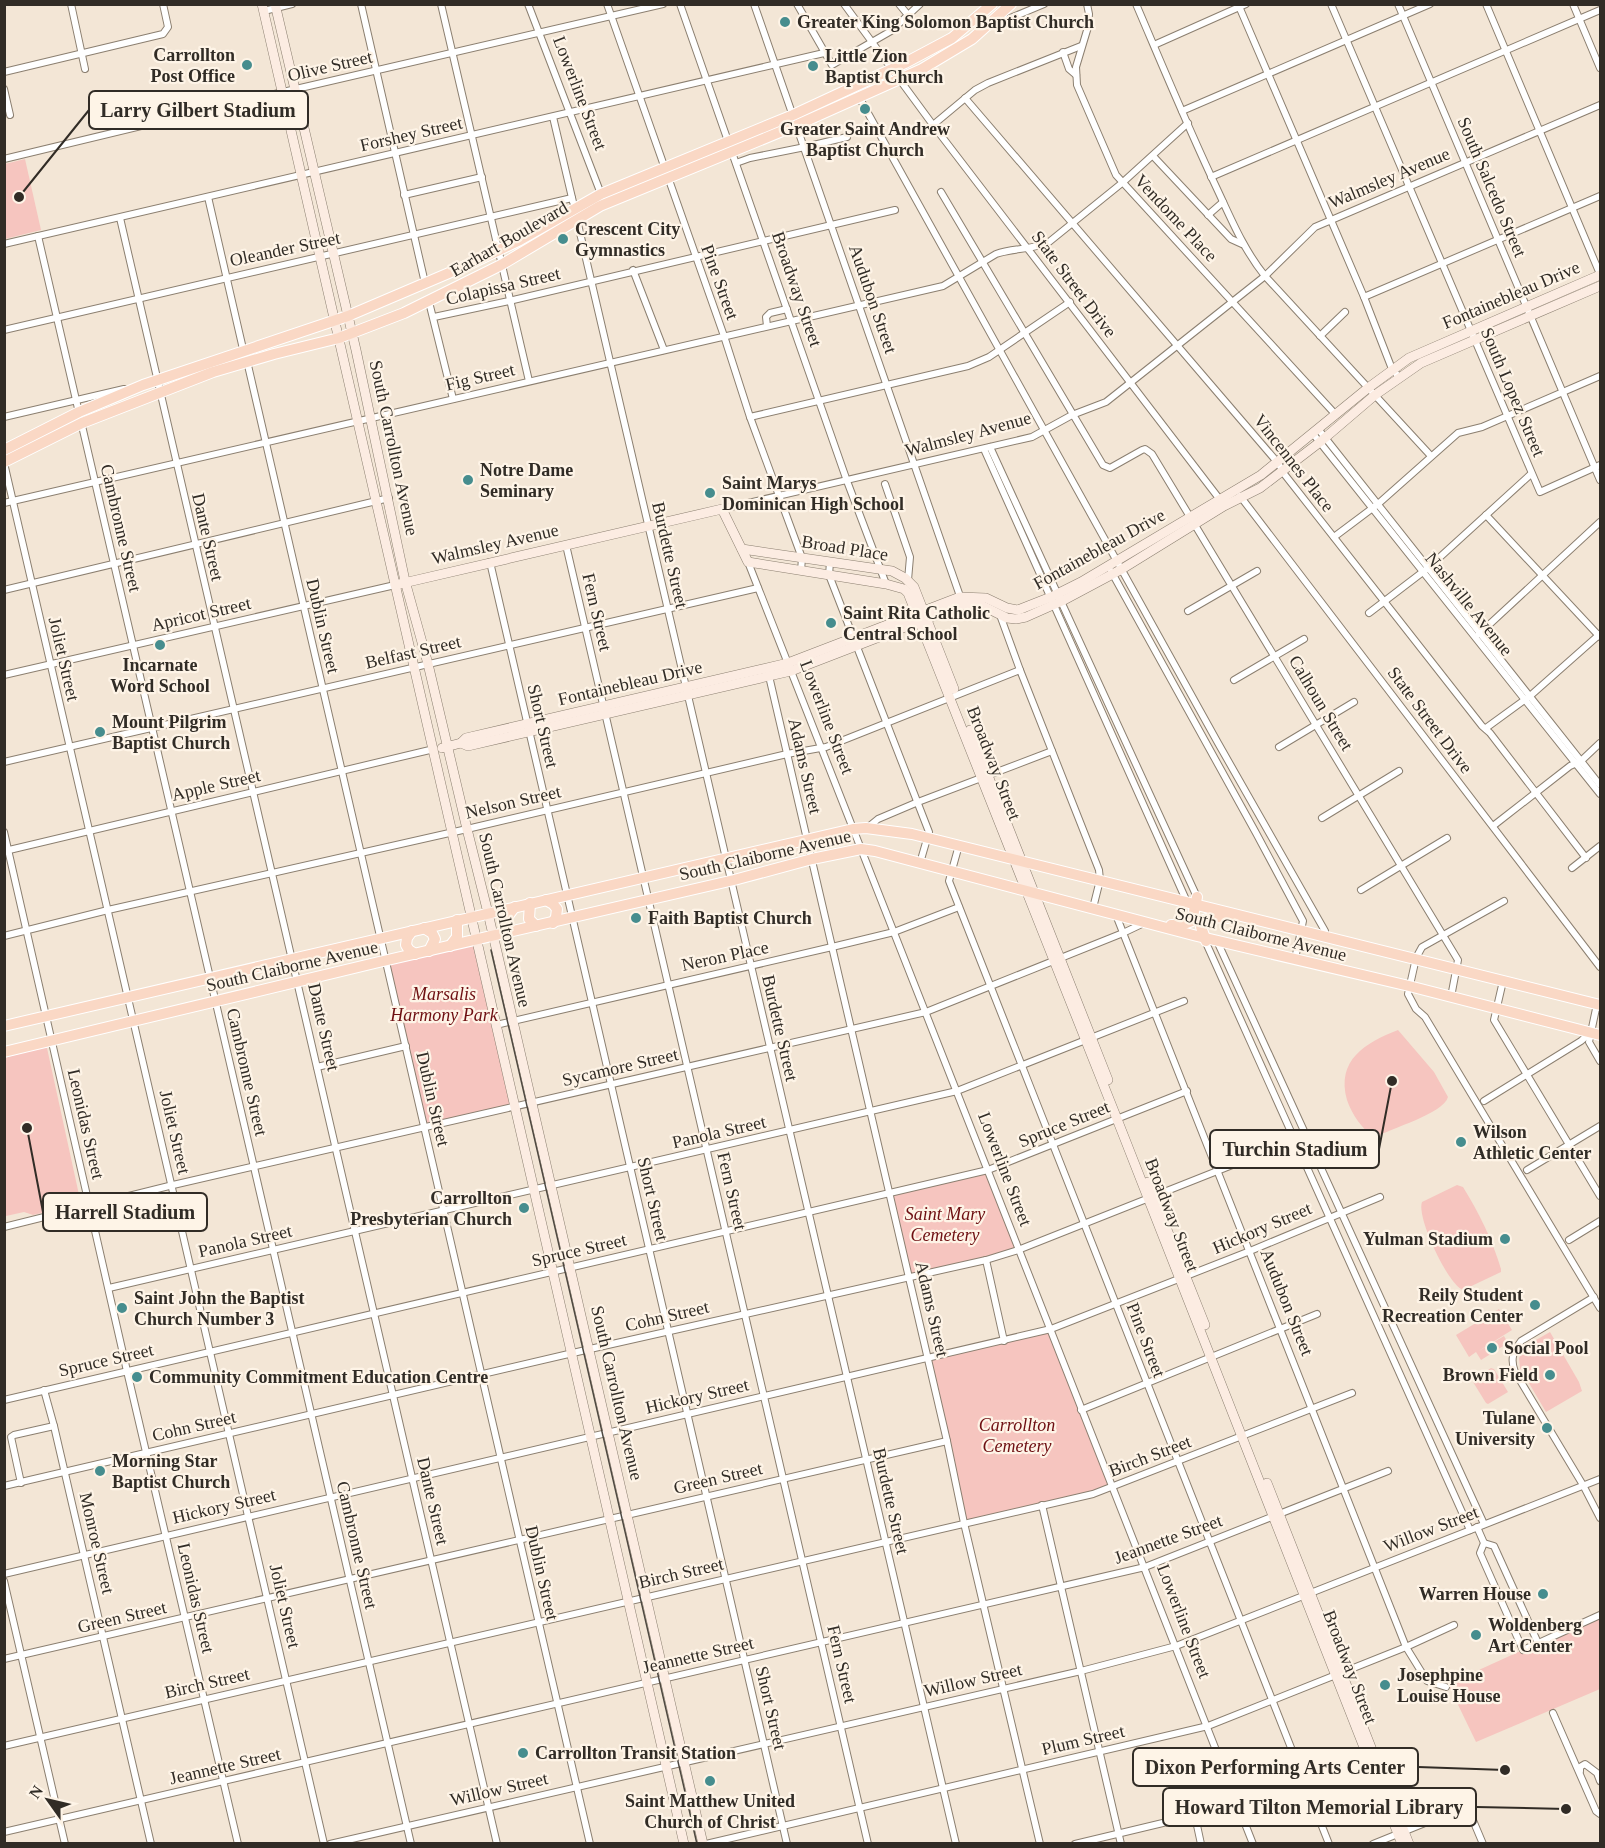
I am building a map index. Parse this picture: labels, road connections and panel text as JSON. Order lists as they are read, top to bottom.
{
  "streets": {
    "main road": ["Earhart Boulevard", "South Claiborne Avenue"],
    "street": [
      "Olive Street",
      "Lowerline Street",
      "Forshey Street",
      "Walmsley Avenue",
      "South Salcedo Street",
      "Vendome Place",
      "Oleander Street",
      "Pine Street",
      "State Street Drive",
      "Colapissa Street",
      "Broadway Street",
      "Fontainebleau Drive",
      "Audubon Street",
      "Fig Street",
      "South Lopez Street",
      "South Carrollton Avenue",
      "Vincennes Place",
      "Cambronne Street",
      "Dante Street",
      "Broad Place",
      "Burdette Street",
      "Nashville Avenue",
      "Fern Street",
      "Apricot Street",
      "Dublin Street",
      "Belfast Street",
      "Joliet Street",
      "Calhoun Street",
      "Short Street",
      "Adams Street",
      "Apple Street",
      "Nelson Street",
      "Neron Place",
      "Sycamore Street",
      "Leonidas Street",
      "Spruce Street",
      "Panola Street",
      "Hickory Street",
      "Cohn Street",
      "Birch Street",
      "Green Street",
      "Willow Street",
      "Jeannette Street",
      "Monroe Street",
      "Plum Street"
    ]
  },
  "crossings": [
    ["Olive Street", "Lowerline Street"],
    ["Olive Street", "Pine Street"],
    ["Olive Street", "South Carrollton Avenue"],
    ["Lowerline Street", "Forshey Street"],
    ["Lowerline Street", "Walmsley Avenue"],
    ["Lowerline Street", "Earhart Boulevard"],
    ["Lowerline Street", "Fontainebleau Drive"],
    ["Lowerline Street", "Broad Place"],
    ["Lowerline Street", "Belfast Street"],
    ["Lowerline Street", "Nelson Street"],
    ["Lowerline Street", "South Claiborne Avenue"],
    ["Lowerline Street", "Neron Place"],
    ["Lowerline Street", "Sycamore Street"],
    ["Lowerline Street", "Spruce Street"],
    ["Lowerline Street", "Panola Street"],
    ["Lowerline Street", "Hickory Street"],
    ["Lowerline Street", "Cohn Street"],
    ["Lowerline Street", "Birch Street"],
    ["Lowerline Street", "Willow Street"],
    ["Lowerline Street", "Jeannette Street"],
    ["Lowerline Street", "Plum Street"],
    ["Forshey Street", "Pine Street"],
    ["Forshey Street", "Broadway Street"],
    ["Forshey Street", "Audubon Street"],
    ["Forshey Street", "South Carrollton Avenue"],
    ["Forshey Street", "Cambronne Street"],
    ["Forshey Street", "Dante Street"],
    ["Forshey Street", "Burdette Street"],
    ["Walmsley Avenue", "South Salcedo Street"],
    ["Walmsley Avenue", "Vendome Place"],
    ["Walmsley Avenue", "Pine Street"],
    ["Walmsley Avenue", "State Street Drive"],
    ["Walmsley Avenue", "Broadway Street"],
    ["Walmsley Avenue", "Audubon Street"],
    ["Walmsley Avenue", "South Lopez Street"],
    ["Walmsley Avenue", "South Carrollton Avenue"],
    ["Walmsley Avenue", "Vincennes Place"],
    ["Walmsley Avenue", "Burdette Street"],
    ["Walmsley Avenue", "Fern Street"],
    ["Walmsley Avenue", "Apricot Street"],
    ["Walmsley Avenue", "Calhoun Street"],
    ["Walmsley Avenue", "Short Street"],
    ["South Salcedo Street", "Fontainebleau Drive"],
    ["South Salcedo Street", "South Lopez Street"],
    ["Vendome Place", "Fontainebleau Drive"],
    ["Vendome Place", "Fig Street"],
    ["Earhart Boulevard", "Oleander Street"],
    ["Earhart Boulevard", "Pine Street"],
    ["Earhart Boulevard", "State Street Drive"],
    ["Earhart Boulevard", "Broadway Street"],
    ["Earhart Boulevard", "Audubon Street"],
    ["Earhart Boulevard", "South Carrollton Avenue"],
    ["Earhart Boulevard", "Cambronne Street"],
    ["Earhart Boulevard", "Dante Street"],
    ["Earhart Boulevard", "Burdette Street"],
    ["Earhart Boulevard", "Dublin Street"],
    ["Earhart Boulevard", "Joliet Street"],
    ["Oleander Street", "South Carrollton Avenue"],
    ["Oleander Street", "Cambronne Street"],
    ["Oleander Street", "Dante Street"],
    ["Oleander Street", "Burdette Street"],
    ["Pine Street", "Colapissa Street"],
    ["Pine Street", "Fig Street"],
    ["Pine Street", "Broad Place"],
    ["Pine Street", "South Claiborne Avenue"],
    ["Pine Street", "Neron Place"],
    ["Pine Street", "Sycamore Street"],
    ["Pine Street", "Spruce Street"],
    ["Pine Street", "Panola Street"],
    ["Pine Street", "Hickory Street"],
    ["Pine Street", "Cohn Street"],
    ["Pine Street", "Birch Street"],
    ["Pine Street", "Willow Street"],
    ["Pine Street", "Jeannette Street"],
    ["Pine Street", "Plum Street"],
    ["State Street Drive", "Fontainebleau Drive"],
    ["State Street Drive", "Fig Street"],
    ["Colapissa Street", "Broadway Street"],
    ["Colapissa Street", "Audubon Street"],
    ["Colapissa Street", "Burdette Street"],
    ["Broadway Street", "Fontainebleau Drive"],
    ["Broadway Street", "Fig Street"],
    ["Broadway Street", "Broad Place"],
    ["Broadway Street", "Nelson Street"],
    ["Broadway Street", "South Claiborne Avenue"],
    ["Broadway Street", "Sycamore Street"],
    ["Broadway Street", "Spruce Street"],
    ["Broadway Street", "Panola Street"],
    ["Broadway Street", "Hickory Street"],
    ["Broadway Street", "Cohn Street"],
    ["Broadway Street", "Birch Street"],
    ["Broadway Street", "Willow Street"],
    ["Broadway Street", "Jeannette Street"],
    ["Broadway Street", "Plum Street"],
    ["Fontainebleau Drive", "Audubon Street"],
    ["Fontainebleau Drive", "South Lopez Street"],
    ["Fontainebleau Drive", "South Carrollton Avenue"],
    ["Fontainebleau Drive", "Vincennes Place"],
    ["Fontainebleau Drive", "Broad Place"],
    ["Fontainebleau Drive", "Burdette Street"],
    ["Fontainebleau Drive", "Nashville Avenue"],
    ["Fontainebleau Drive", "Fern Street"],
    ["Fontainebleau Drive", "Calhoun Street"],
    ["Fontainebleau Drive", "Short Street"],
    ["Fontainebleau Drive", "Adams Street"],
    ["Fontainebleau Drive", "Apple Street"],
    ["Audubon Street", "Fig Street"],
    ["Audubon Street", "South Claiborne Avenue"],
    ["Audubon Street", "Sycamore Street"],
    ["Audubon Street", "Spruce Street"],
    ["Audubon Street", "Panola Street"],
    ["Audubon Street", "Hickory Street"],
    ["Audubon Street", "Cohn Street"],
    ["Audubon Street", "Birch Street"],
    ["Audubon Street", "Willow Street"],
    ["Audubon Street", "Jeannette Street"],
    ["Audubon Street", "Plum Street"],
    ["Fig Street", "South Carrollton Avenue"],
    ["Fig Street", "Vincennes Place"],
    ["Fig Street", "Cambronne Street"],
    ["Fig Street", "Dante Street"],
    ["Fig Street", "Burdette Street"],
    ["Fig Street", "Dublin Street"],
    ["Fig Street", "Joliet Street"],
    ["South Carrollton Avenue", "Apricot Street"],
    ["South Carrollton Avenue", "Belfast Street"],
    ["South Carrollton Avenue", "Apple Street"],
    ["South Carrollton Avenue", "Nelson Street"],
    ["South Carrollton Avenue", "South Claiborne Avenue"],
    ["South Carrollton Avenue", "Neron Place"],
    ["South Carrollton Avenue", "Sycamore Street"],
    ["South Carrollton Avenue", "Spruce Street"],
    ["South Carrollton Avenue", "Panola Street"],
    ["South Carrollton Avenue", "Hickory Street"],
    ["South Carrollton Avenue", "Cohn Street"],
    ["South Carrollton Avenue", "Birch Street"],
    ["South Carrollton Avenue", "Green Street"],
    ["South Carrollton Avenue", "Willow Street"],
    ["South Carrollton Avenue", "Jeannette Street"],
    ["South Carrollton Avenue", "Plum Street"],
    ["Cambronne Street", "Apricot Street"],
    ["Cambronne Street", "Belfast Street"],
    ["Cambronne Street", "Apple Street"],
    ["Cambronne Street", "Nelson Street"],
    ["Cambronne Street", "South Claiborne Avenue"],
    ["Cambronne Street", "Sycamore Street"],
    ["Cambronne Street", "Spruce Street"],
    ["Cambronne Street", "Panola Street"],
    ["Cambronne Street", "Hickory Street"],
    ["Cambronne Street", "Cohn Street"],
    ["Cambronne Street", "Birch Street"],
    ["Cambronne Street", "Green Street"],
    ["Cambronne Street", "Willow Street"],
    ["Cambronne Street", "Jeannette Street"],
    ["Dante Street", "Apricot Street"],
    ["Dante Street", "Belfast Street"],
    ["Dante Street", "Apple Street"],
    ["Dante Street", "Nelson Street"],
    ["Dante Street", "South Claiborne Avenue"],
    ["Dante Street", "Sycamore Street"],
    ["Dante Street", "Spruce Street"],
    ["Dante Street", "Panola Street"],
    ["Dante Street", "Hickory Street"],
    ["Dante Street", "Cohn Street"],
    ["Dante Street", "Birch Street"],
    ["Dante Street", "Green Street"],
    ["Dante Street", "Willow Street"],
    ["Dante Street", "Jeannette Street"],
    ["Burdette Street", "Belfast Street"],
    ["Burdette Street", "Nelson Street"],
    ["Burdette Street", "South Claiborne Avenue"],
    ["Burdette Street", "Neron Place"],
    ["Burdette Street", "Sycamore Street"],
    ["Burdette Street", "Spruce Street"],
    ["Burdette Street", "Panola Street"],
    ["Burdette Street", "Hickory Street"],
    ["Burdette Street", "Cohn Street"],
    ["Burdette Street", "Birch Street"],
    ["Burdette Street", "Green Street"],
    ["Burdette Street", "Willow Street"],
    ["Burdette Street", "Jeannette Street"],
    ["Burdette Street", "Plum Street"],
    ["Fern Street", "Belfast Street"],
    ["Fern Street", "Nelson Street"],
    ["Fern Street", "South Claiborne Avenue"],
    ["Fern Street", "Neron Place"],
    ["Fern Street", "Sycamore Street"],
    ["Fern Street", "Spruce Street"],
    ["Fern Street", "Panola Street"],
    ["Fern Street", "Hickory Street"],
    ["Fern Street", "Cohn Street"],
    ["Fern Street", "Birch Street"],
    ["Fern Street", "Green Street"],
    ["Fern Street", "Willow Street"],
    ["Fern Street", "Jeannette Street"],
    ["Fern Street", "Plum Street"],
    ["Apricot Street", "Dublin Street"],
    ["Apricot Street", "Joliet Street"],
    ["Dublin Street", "Belfast Street"],
    ["Dublin Street", "Apple Street"],
    ["Dublin Street", "Nelson Street"],
    ["Dublin Street", "South Claiborne Avenue"],
    ["Dublin Street", "Sycamore Street"],
    ["Dublin Street", "Spruce Street"],
    ["Dublin Street", "Panola Street"],
    ["Dublin Street", "Hickory Street"],
    ["Dublin Street", "Cohn Street"],
    ["Dublin Street", "Birch Street"],
    ["Dublin Street", "Green Street"],
    ["Dublin Street", "Willow Street"],
    ["Dublin Street", "Jeannette Street"],
    ["Belfast Street", "Joliet Street"],
    ["Belfast Street", "Short Street"],
    ["Joliet Street", "Apple Street"],
    ["Joliet Street", "Nelson Street"],
    ["Joliet Street", "South Claiborne Avenue"],
    ["Joliet Street", "Sycamore Street"],
    ["Joliet Street", "Spruce Street"],
    ["Joliet Street", "Panola Street"],
    ["Joliet Street", "Hickory Street"],
    ["Joliet Street", "Cohn Street"],
    ["Joliet Street", "Birch Street"],
    ["Joliet Street", "Green Street"],
    ["Joliet Street", "Jeannette Street"],
    ["Calhoun Street", "South Claiborne Avenue"],
    ["Short Street", "Nelson Street"],
    ["Short Street", "South Claiborne Avenue"],
    ["Short Street", "Neron Place"],
    ["Short Street", "Sycamore Street"],
    ["Short Street", "Spruce Street"],
    ["Short Street", "Panola Street"],
    ["Short Street", "Hickory Street"],
    ["Short Street", "Cohn Street"],
    ["Short Street", "Birch Street"],
    ["Short Street", "Green Street"],
    ["Short Street", "Willow Street"],
    ["Short Street", "Jeannette Street"],
    ["Short Street", "Plum Street"],
    ["Adams Street", "Nelson Street"],
    ["Adams Street", "South Claiborne Avenue"],
    ["Adams Street", "Neron Place"],
    ["Adams Street", "Sycamore Street"],
    ["Adams Street", "Spruce Street"],
    ["Adams Street", "Panola Street"],
    ["Adams Street", "Hickory Street"],
    ["Adams Street", "Cohn Street"],
    ["Adams Street", "Birch Street"],
    ["Adams Street", "Green Street"],
    ["Adams Street", "Willow Street"],
    ["Adams Street", "Jeannette Street"],
    ["Adams Street", "Plum Street"],
    ["Apple Street", "Leonidas Street"],
    ["Nelson Street", "Leonidas Street"],
    ["South Claiborne Avenue", "Sycamore Street"],
    ["South Claiborne Avenue", "Leonidas Street"],
    ["Sycamore Street", "Leonidas Street"],
    ["Leonidas Street", "Spruce Street"],
    ["Leonidas Street", "Panola Street"],
    ["Leonidas Street", "Hickory Street"],
    ["Leonidas Street", "Cohn Street"],
    ["Leonidas Street", "Birch Street"],
    ["Leonidas Street", "Green Street"],
    ["Leonidas Street", "Jeannette Street"],
    ["Spruce Street", "Monroe Street"],
    ["Hickory Street", "Monroe Street"],
    ["Cohn Street", "Monroe Street"],
    ["Birch Street", "Monroe Street"],
    ["Green Street", "Monroe Street"],
    ["Jeannette Street", "Monroe Street"]
  ],
  "parks": ["Marsalis Harmony Park", "Saint Mary Cemetery", "Carrollton Cemetery"],
  "places": [
    "Greater King Solomon Baptist Church",
    "Carrollton Post Office",
    "Little Zion Baptist Church",
    "Greater Saint Andrew Baptist Church",
    "Larry Gilbert Stadium",
    "Crescent City Gymnastics",
    "Notre Dame Seminary",
    "Saint Marys Dominican High School",
    "Saint Rita Catholic Central School",
    "Incarnate Word School",
    "Mount Pilgrim Baptist Church",
    "Faith Baptist Church",
    "Turchin Stadium",
    "Harrell Stadium",
    "Wilson Athletic Center",
    "Carrollton Presbyterian Church",
    "Yulman Stadium",
    "Reily Student Recreation Center",
    "Saint John the Baptist Church Number 3",
    "Social Pool",
    "Brown Field",
    "Community Commitment Education Centre",
    "Tulane University",
    "Morning Star Baptist Church",
    "Warren House",
    "Woldenberg Art Center",
    "Josephpine Louise House",
    "Carrollton Transit Station",
    "Dixon Performing Arts Center",
    "Saint Matthew United Church of Christ",
    "Howard Tilton Memorial Library"
  ],
  "north": "top left"
}
